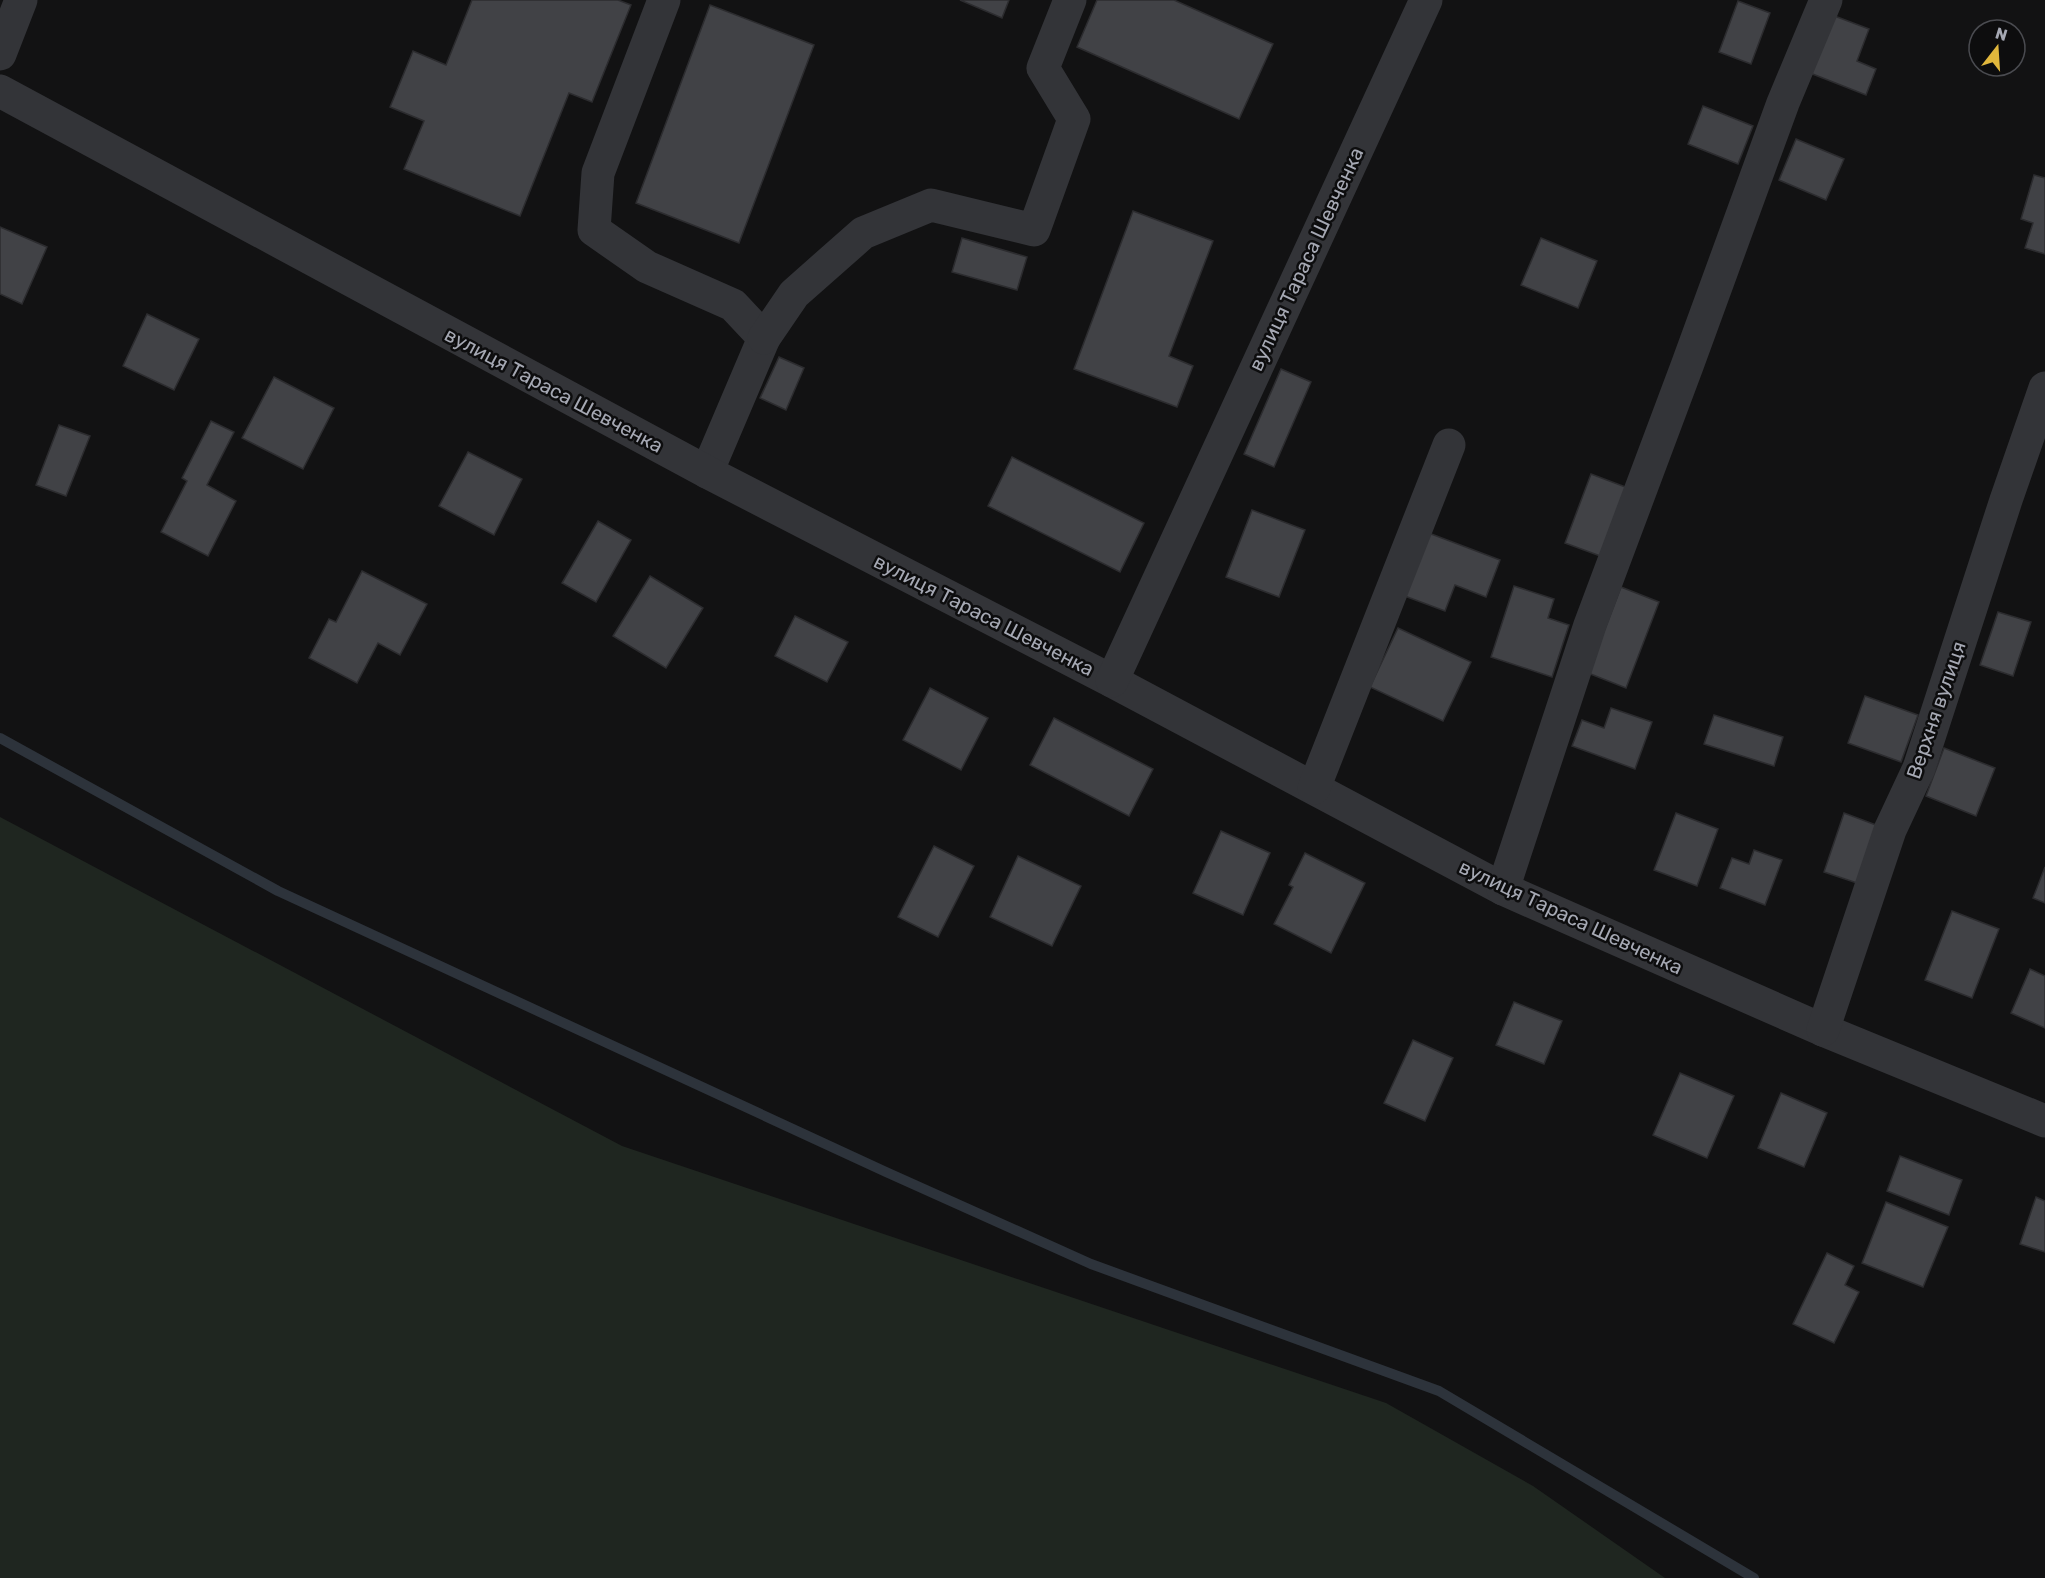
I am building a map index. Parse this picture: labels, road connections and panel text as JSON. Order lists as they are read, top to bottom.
{
  "streets": {
    "street": ["вулиця Тараса Шевченка", "Верхня вулиця"]
  },
  "crossings": [
    ["вулиця Тараса Шевченка", "Верхня вулиця"]
  ],
  "north": "top"
}
